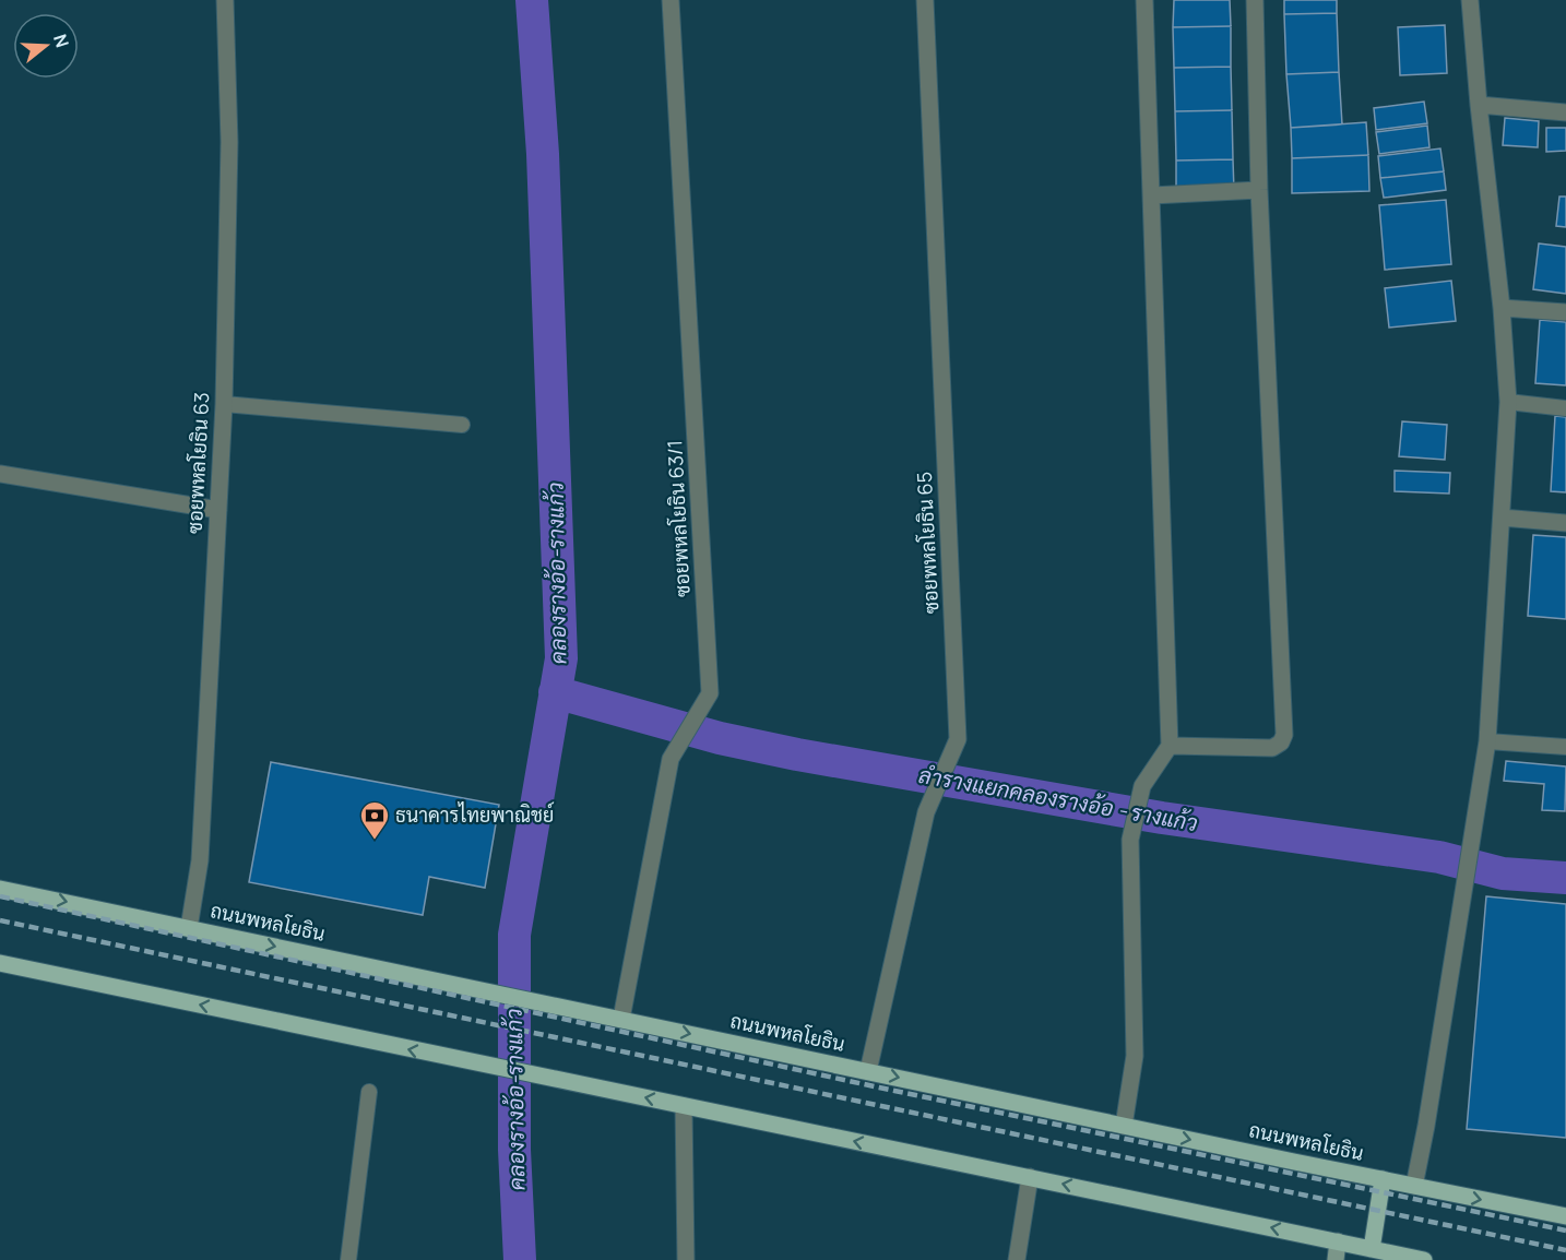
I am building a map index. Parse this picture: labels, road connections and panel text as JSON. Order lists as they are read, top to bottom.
{
  "streets": {
    "main road": ["ถนนพหลโยธิน"],
    "street": ["ซอยพหลโยธิน 63", "ซอยพหลโยธิน 63/1", "ซอยพหลโยธิน 65"]
  },
  "crossings": [
    ["ซอยพหลโยธิน 63", "ถนนพหลโยธิน"],
    ["ซอยพหลโยธิน 63/1", "ถนนพหลโยธิน"],
    ["ซอยพหลโยธิน 65", "ถนนพหลโยธิน"]
  ],
  "water": ["คลองรางอ้อ-รางแก้ว", "ลำรางแยกคลองรางอ้อ - รางแก้ว"],
  "places": {
    "bank": ["ธนาคารไทยพาณิชย์"]
  },
  "north": "right"
}
